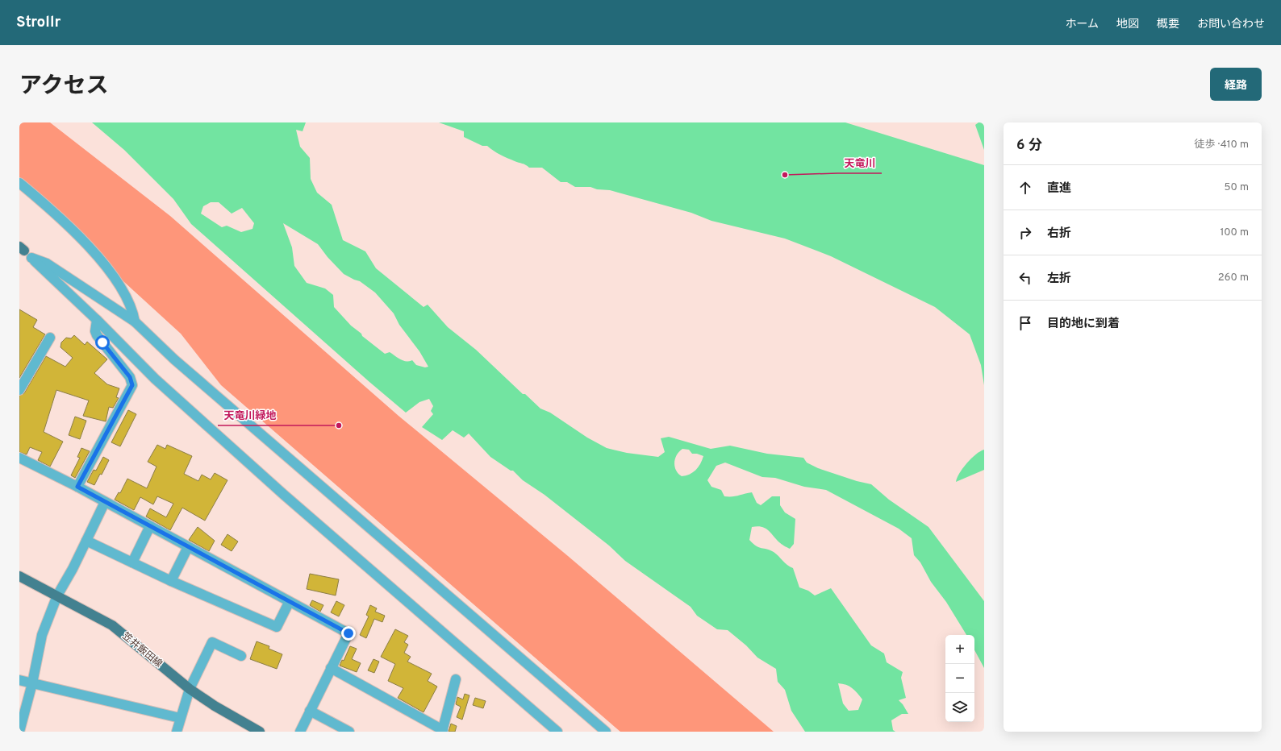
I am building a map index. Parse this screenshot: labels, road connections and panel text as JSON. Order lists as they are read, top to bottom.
{
  "streets": {
    "main road": ["笠井飯田線"]
  },
  "places": ["天竜川", "天竜川緑地"],
  "page": {
    "header": "Strollr",
    "nav": [
      "ホーム",
      "地図",
      "概要",
      "お問い合わせ"
    ],
    "title": "アクセス",
    "buttons": "経路",
    "heading": ["6 分", "徒歩 · 410 m"],
    "list": [
      ["直進", "50 m"],
      ["右折", "100 m"],
      ["左折", "260 m"],
      "目的地に到着"
    ],
    "map_buttons": ["+", "−"]
  }
}
